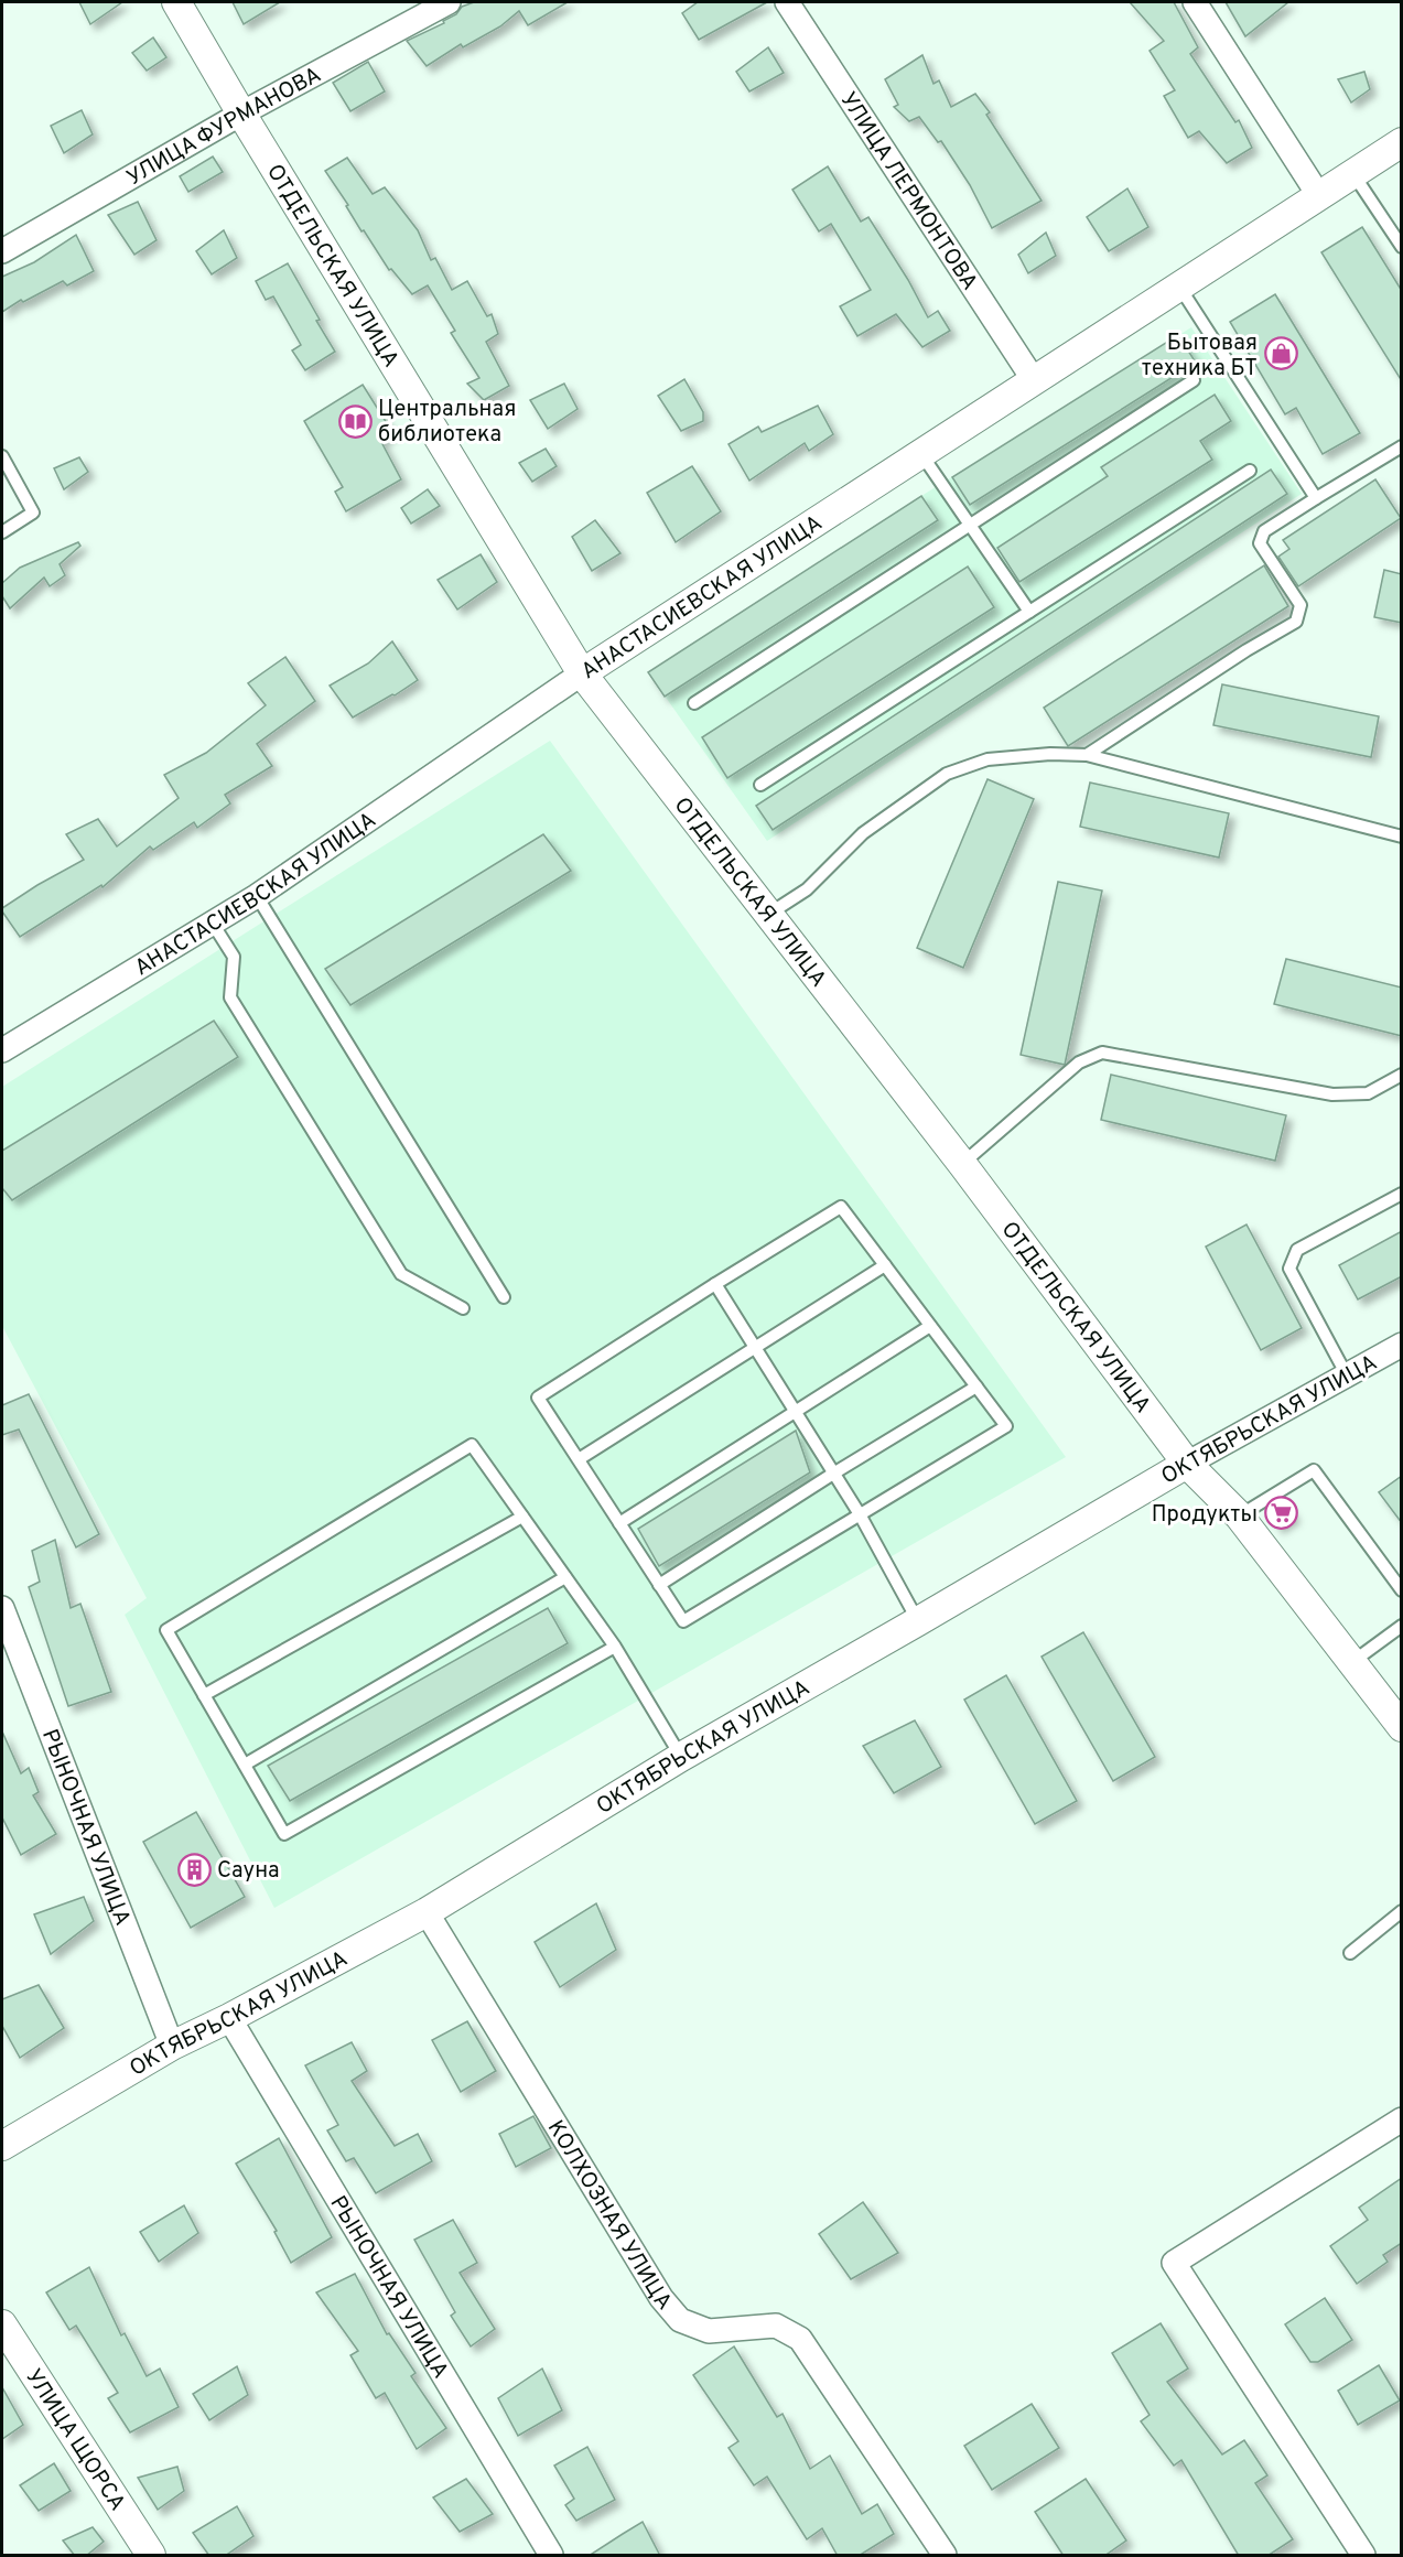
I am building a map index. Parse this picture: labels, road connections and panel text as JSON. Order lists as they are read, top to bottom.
{
  "streets": {
    "street": [
      "УЛИЦА ФУРМАНОВА",
      "УЛИЦА ЛЕРМОНТОВА",
      "ОТДЕЛЬСКАЯ УЛИЦА",
      "АНАСТАСИЕВСКАЯ УЛИЦА",
      "ОКТЯБРЬСКАЯ УЛИЦА",
      "РЫНОЧНАЯ УЛИЦА",
      "КОЛХОЗНАЯ УЛИЦА",
      "УЛИЦА ЩОРСА"
    ]
  },
  "crossings": [
    ["УЛИЦА ФУРМАНОВА", "ОТДЕЛЬСКАЯ УЛИЦА"],
    ["УЛИЦА ЛЕРМОНТОВА", "АНАСТАСИЕВСКАЯ УЛИЦА"],
    ["ОТДЕЛЬСКАЯ УЛИЦА", "АНАСТАСИЕВСКАЯ УЛИЦА"],
    ["ОТДЕЛЬСКАЯ УЛИЦА", "ОКТЯБРЬСКАЯ УЛИЦА"],
    ["ОКТЯБРЬСКАЯ УЛИЦА", "РЫНОЧНАЯ УЛИЦА"],
    ["ОКТЯБРЬСКАЯ УЛИЦА", "КОЛХОЗНАЯ УЛИЦА"]
  ],
  "places": {
    "shop": ["Бытовая техника БТ"],
    "library": ["Центральная библиотека"],
    "supermarket": ["Продукты"],
    "building": ["Сауна"]
  }
}
